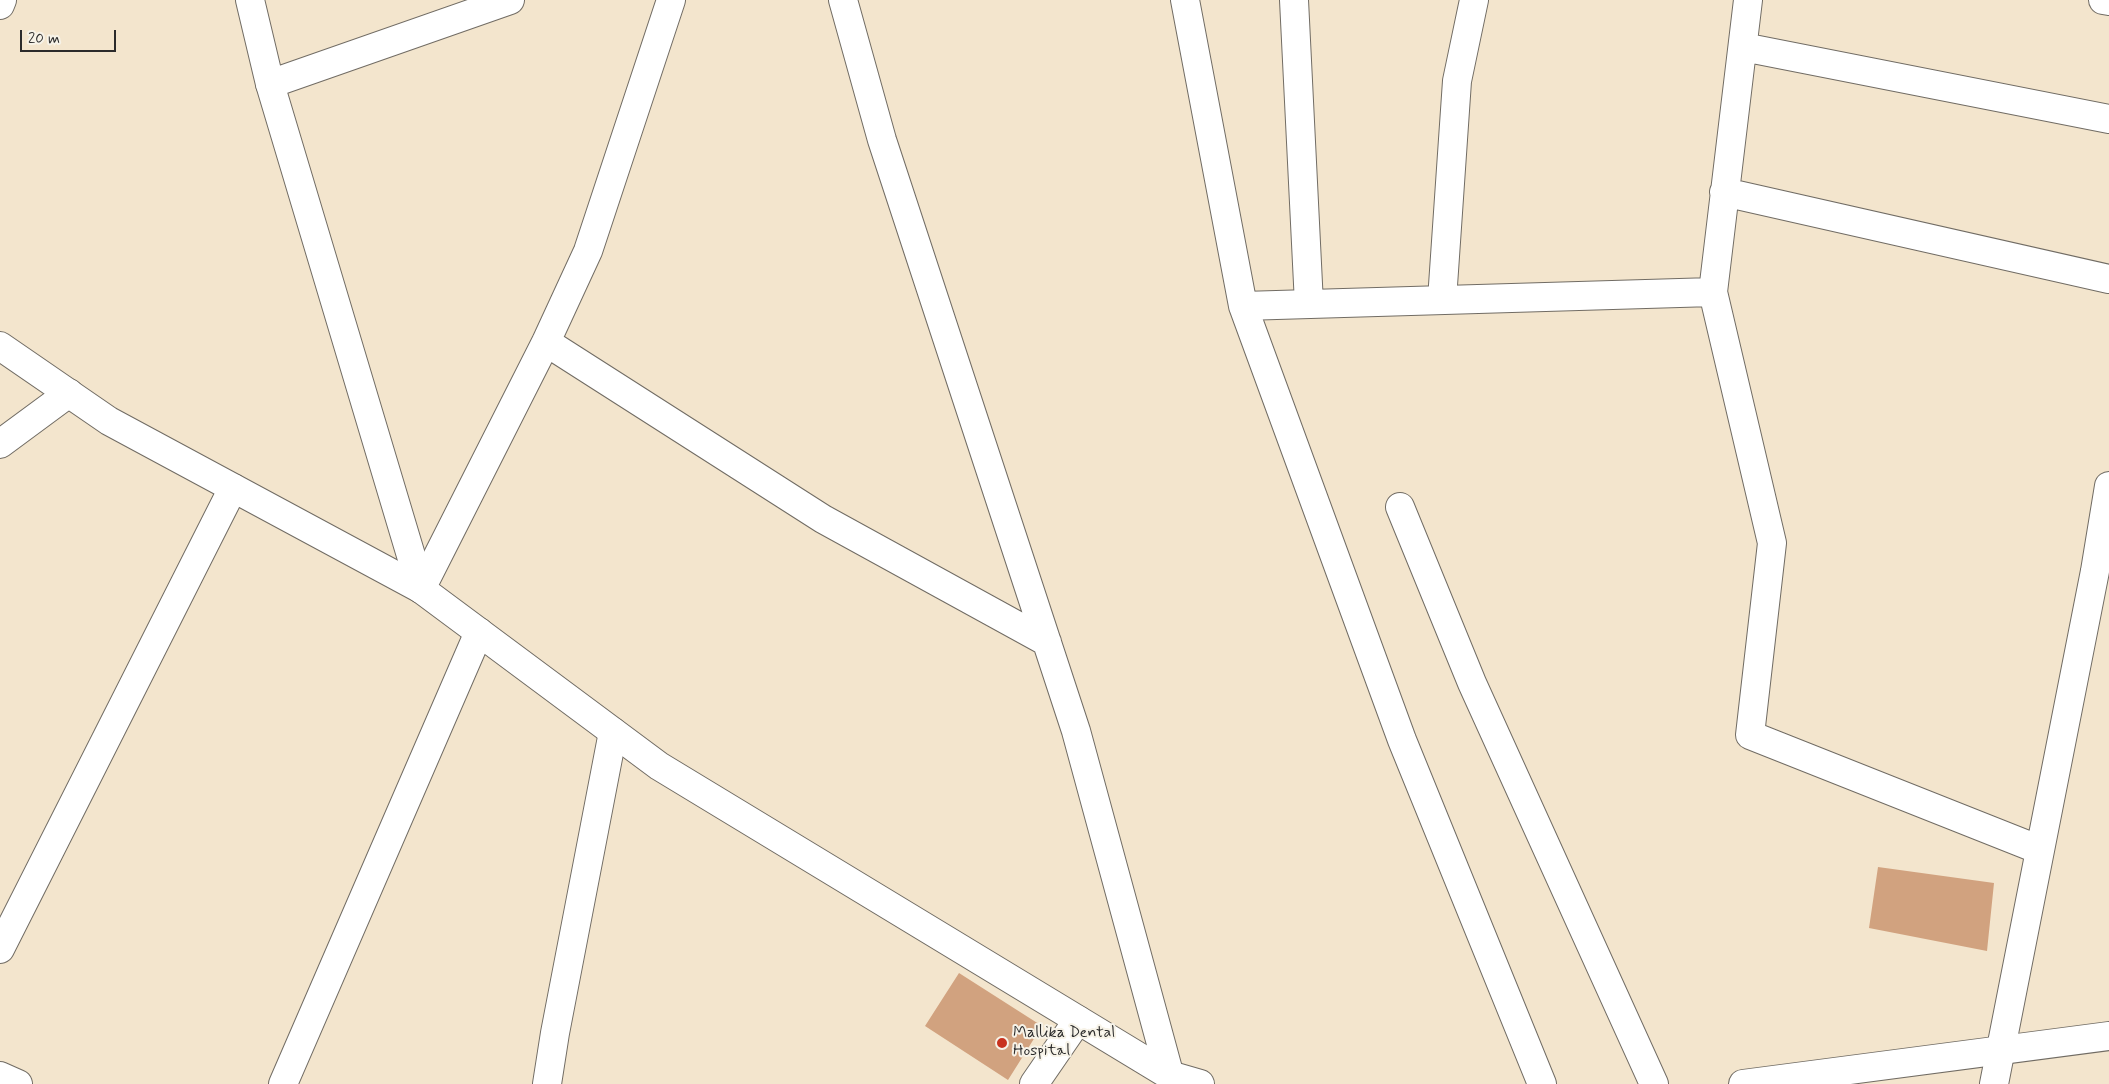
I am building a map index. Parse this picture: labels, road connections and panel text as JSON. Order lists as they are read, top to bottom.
{
  "places": ["Mallika Dental Hospital"],
  "scale_bar": "20 m"
}
